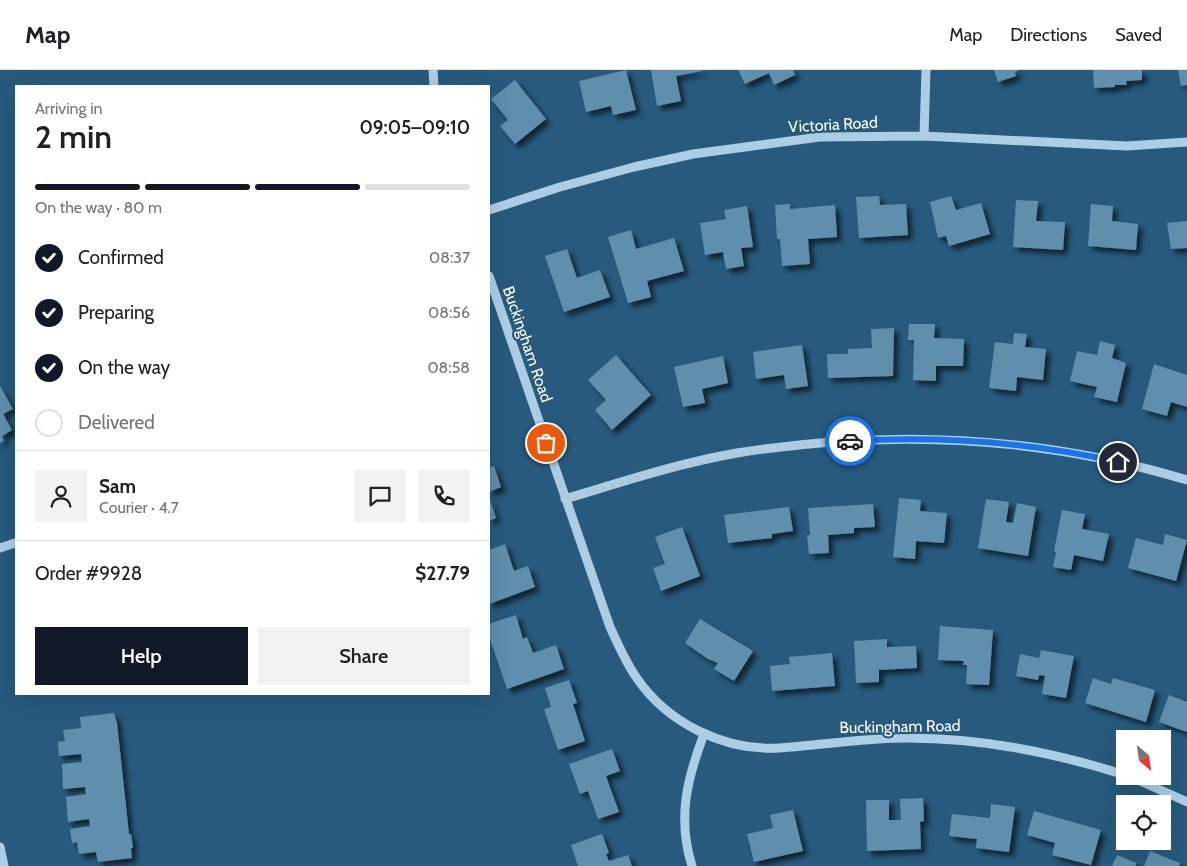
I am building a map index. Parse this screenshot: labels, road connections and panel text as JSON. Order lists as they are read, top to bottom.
{
  "streets": {
    "street": ["Victoria Road", "Buckingham Road"]
  },
  "north": "bottom right",
  "page": {
    "header": "Map",
    "nav": ["Map", "Directions", "Saved"],
    "heading": ["2 min", "Arriving in", "09:05–09:10"],
    "panel": [
      "Sam",
      "Courier · 4.7",
      "Order #9928",
      "$27.79"
    ],
    "bar": "On the way · 80 m",
    "list": [
      ["Confirmed", "08:37"],
      ["Preparing", "08:56"],
      ["On the way", "08:58"],
      "Delivered"
    ],
    "buttons": ["Help", "Share"]
  }
}
